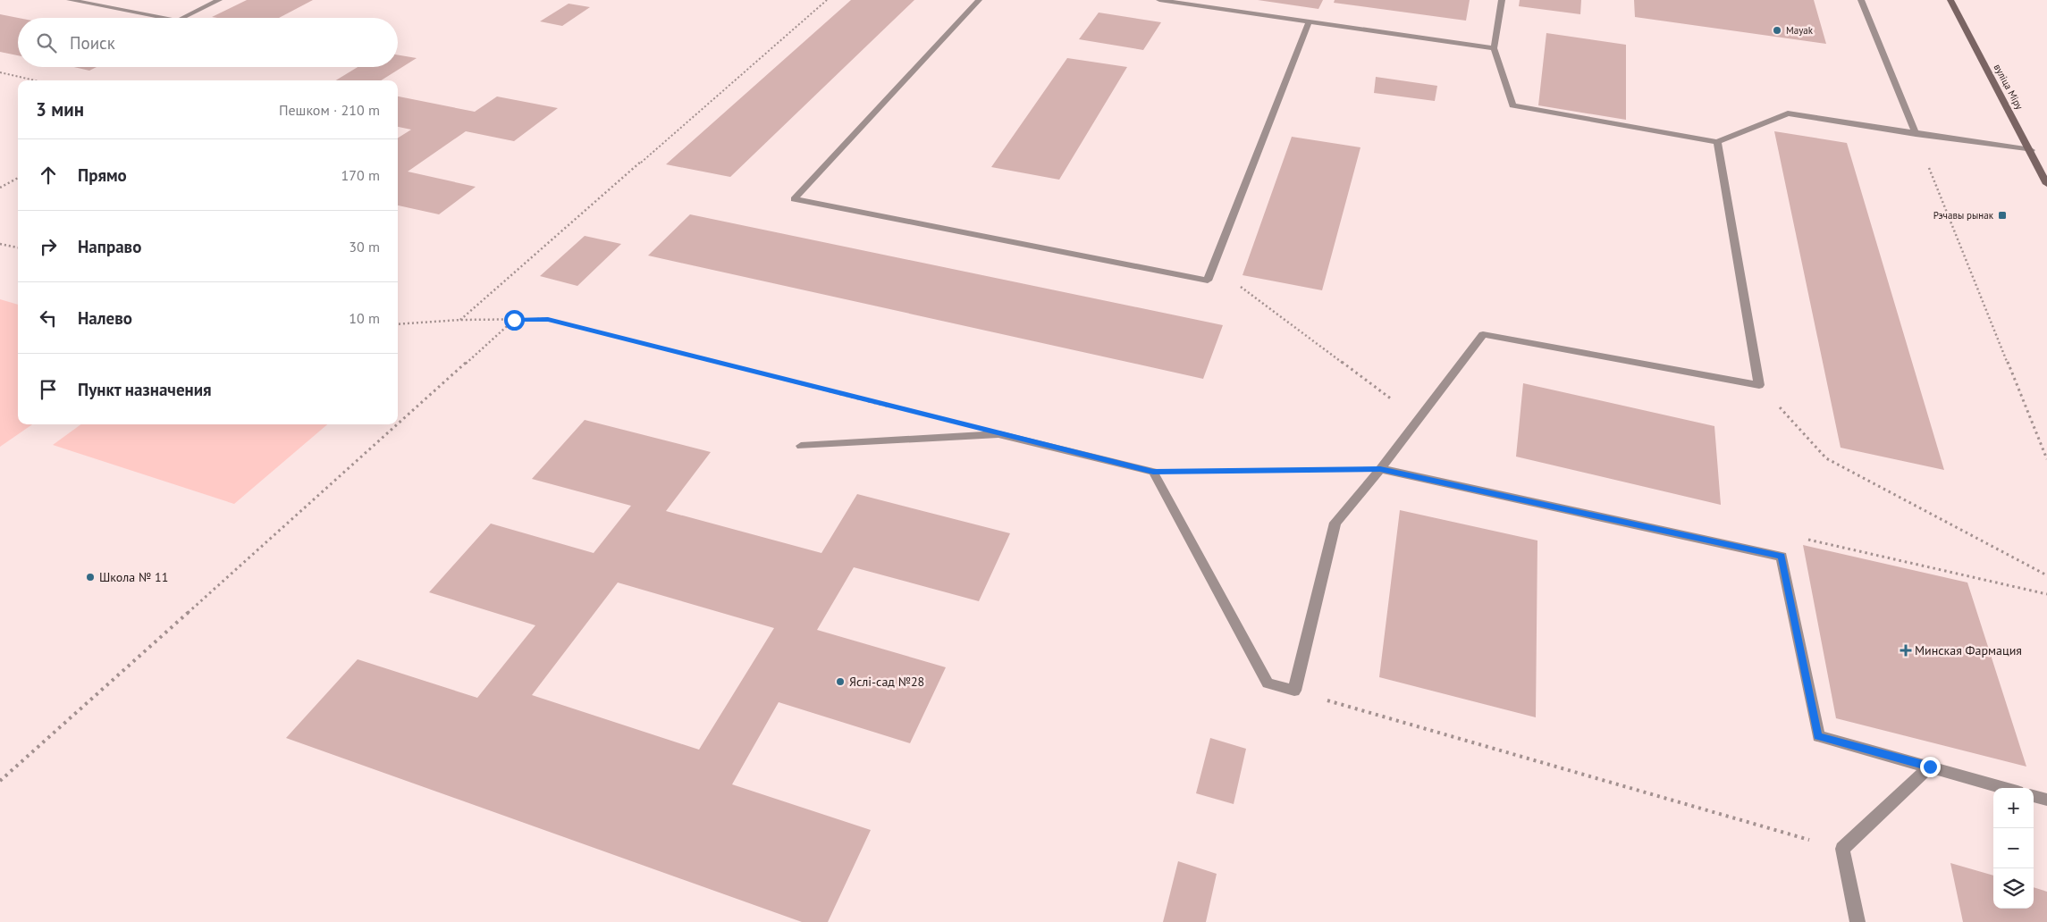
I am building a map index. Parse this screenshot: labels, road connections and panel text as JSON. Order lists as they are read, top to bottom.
{
  "streets": {
    "main road": ["вуліца Міру"]
  },
  "places": {
    "other": ["Mayak", "Школа № 11", "Яслі-сад №28"],
    "transit": ["Рэчавы рынак"],
    "health": ["Минская Фармация"]
  },
  "page": {
    "search": "Поиск",
    "heading": ["3 мин", "Пешком · 210 m"],
    "list": [
      ["Прямо", "170 m"],
      ["Направо", "30 m"],
      ["Налево", "10 m"],
      "Пункт назначения"
    ],
    "map_buttons": ["+", "−"]
  }
}
